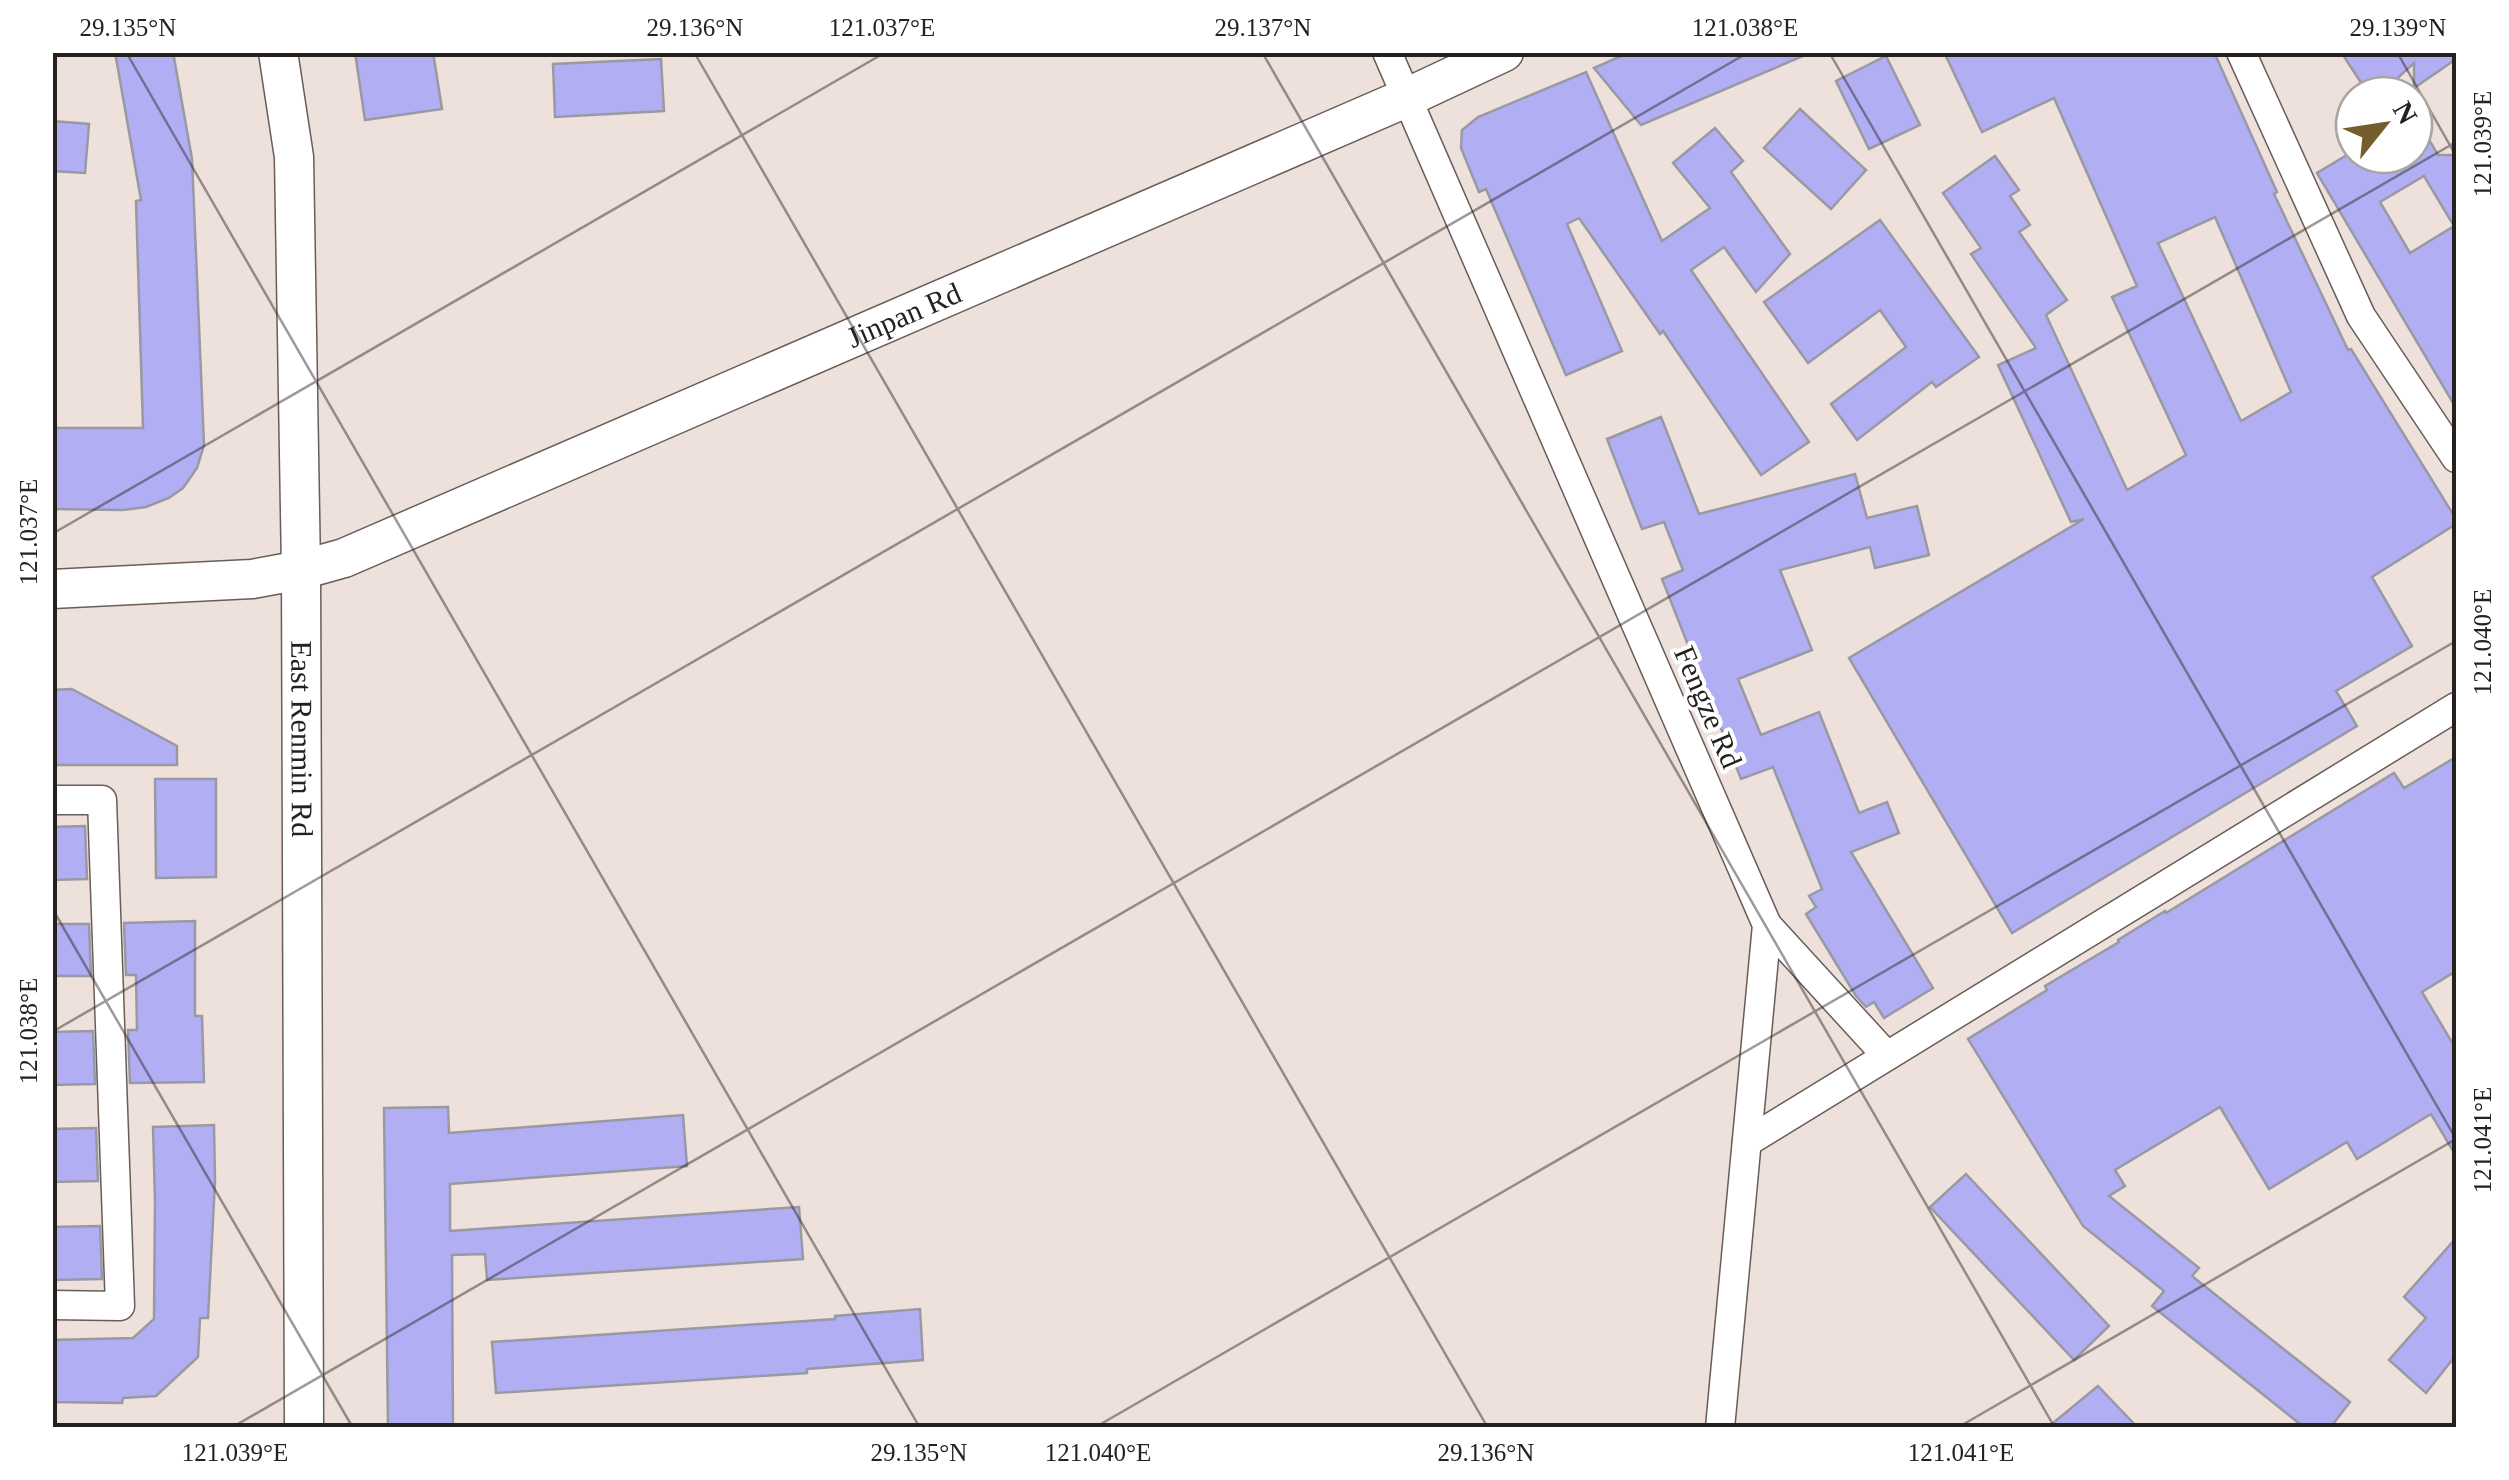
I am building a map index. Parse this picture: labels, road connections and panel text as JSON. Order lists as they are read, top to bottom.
{
  "streets": {
    "main road": ["Jinpan Rd", "East Renmin Rd"],
    "street": ["Fengze Rd"]
  },
  "crossings": [
    ["Jinpan Rd", "Fengze Rd"],
    ["Jinpan Rd", "East Renmin Rd"]
  ],
  "north": "top right",
  "coordinates": [
    "29.135°N",
    "29.136°N",
    "121.037°E",
    "29.137°N",
    "121.038°E",
    "29.139°N",
    "121.039°E",
    "121.040°E",
    "121.041°E"
  ]
}
